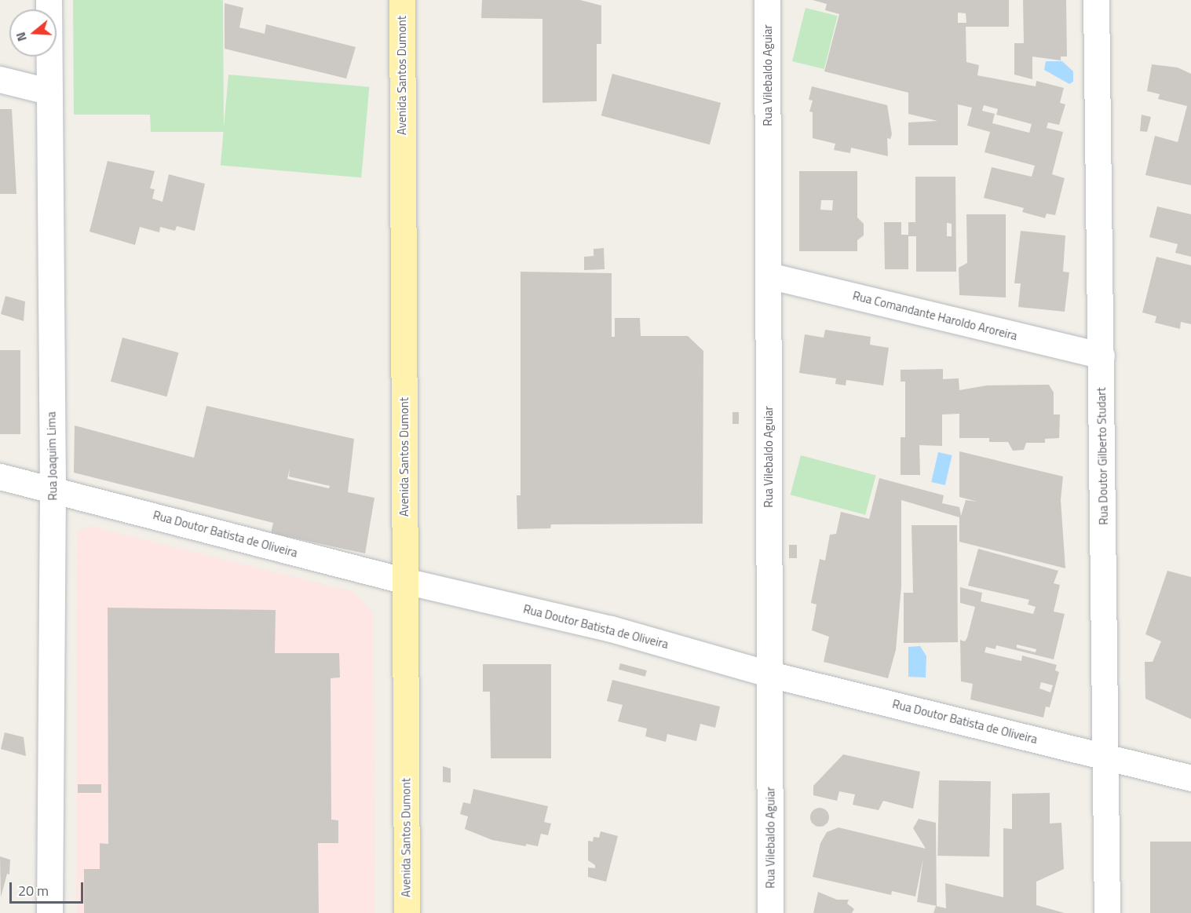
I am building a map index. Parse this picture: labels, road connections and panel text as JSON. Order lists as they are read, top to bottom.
{
  "streets": {
    "main road": ["Avenida Santos Dumont"],
    "street": [
      "Rua Vilebaldo Aguiar",
      "Rua Comandante Haroldo Aroreira",
      "Rua Joaquim Lima",
      "Rua Doutor Gilberto Studart",
      "Rua Doutor Batista de Oliveira"
    ]
  },
  "crossings": [
    ["Avenida Santos Dumont", "Rua Doutor Batista de Oliveira"],
    ["Rua Vilebaldo Aguiar", "Rua Comandante Haroldo Aroreira"],
    ["Rua Vilebaldo Aguiar", "Rua Doutor Batista de Oliveira"],
    ["Rua Comandante Haroldo Aroreira", "Rua Doutor Gilberto Studart"],
    ["Rua Joaquim Lima", "Rua Doutor Batista de Oliveira"],
    ["Rua Doutor Gilberto Studart", "Rua Doutor Batista de Oliveira"]
  ],
  "scale_bar": "20 m",
  "north": "left"
}
